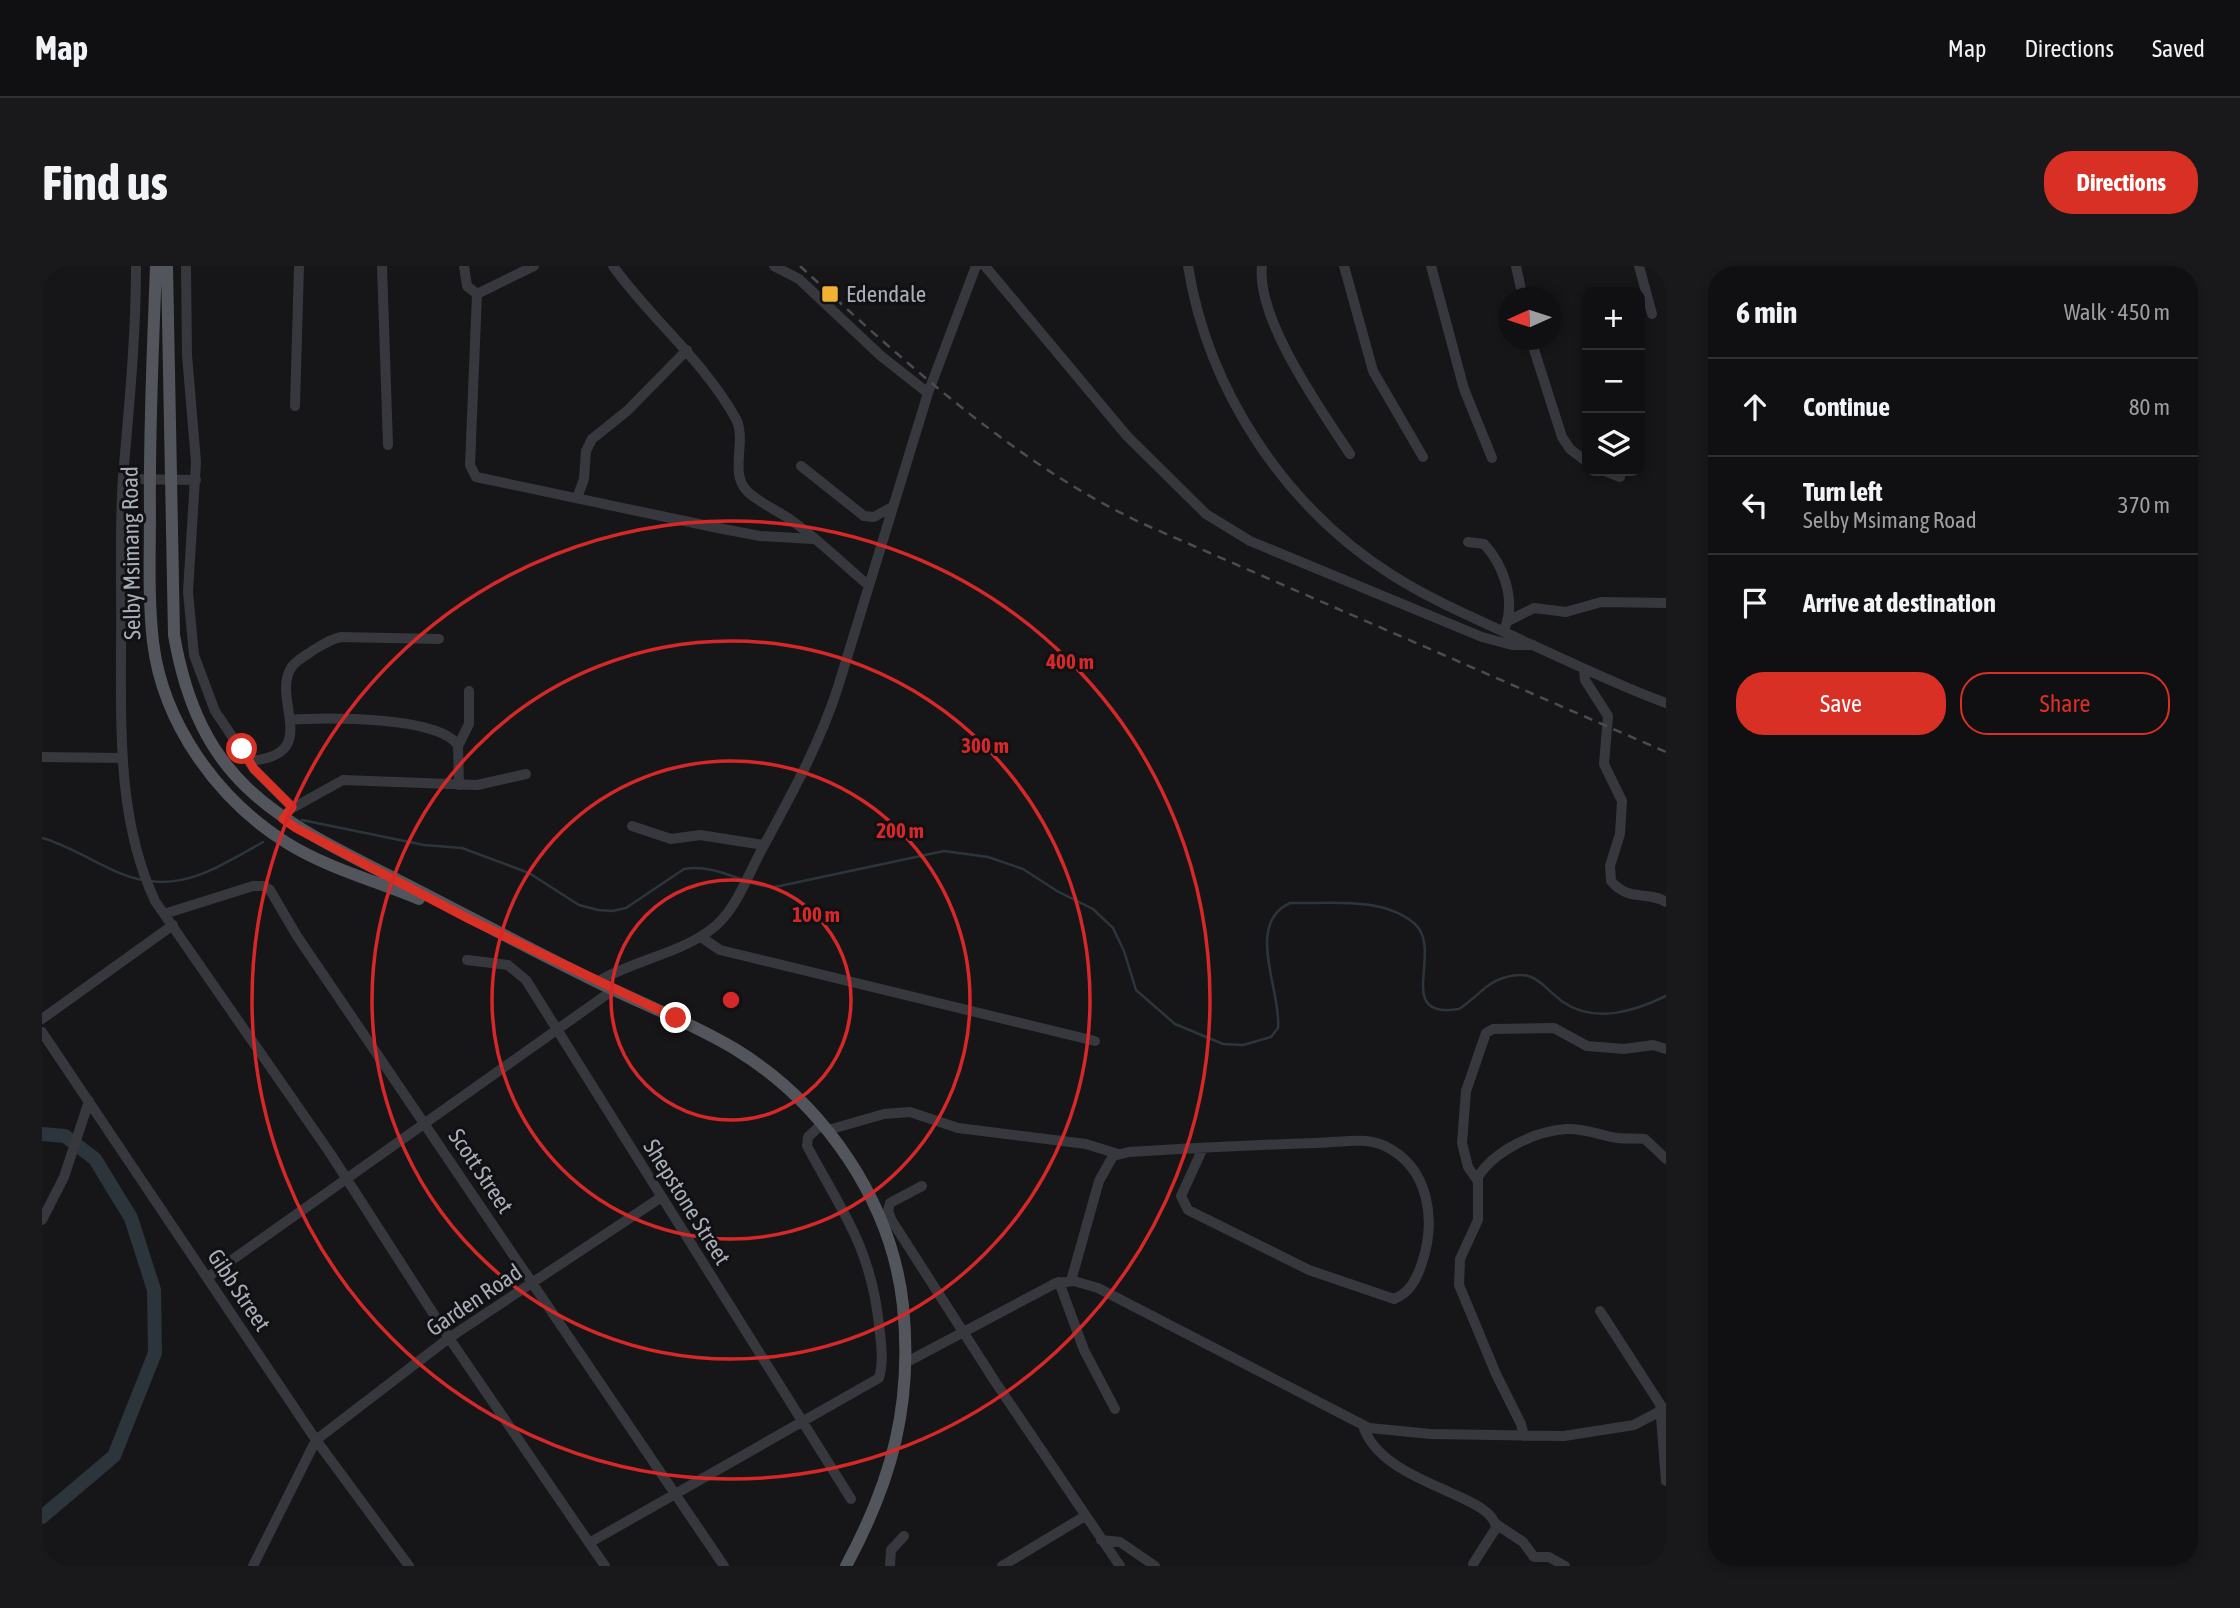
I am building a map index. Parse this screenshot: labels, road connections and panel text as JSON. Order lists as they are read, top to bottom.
{
  "streets": {
    "main road": ["Selby Msimang Road"],
    "street": [
      "Scott Street",
      "Shepstone Street",
      "Gibb Street",
      "Garden Road"
    ]
  },
  "crossings": [
    ["Scott Street", "Garden Road"],
    ["Shepstone Street", "Garden Road"],
    ["Gibb Street", "Garden Road"]
  ],
  "places": {
    "transit": ["Edendale"]
  },
  "north": "left",
  "page": {
    "header": "Map",
    "nav": ["Map", "Directions", "Saved"],
    "buttons": [
      "Directions",
      ["Save", "Share"]
    ],
    "title": "Find us",
    "heading": ["6 min", "Walk · 450 m"],
    "map_buttons": ["+", "−"],
    "list": [
      ["Continue", "80 m"],
      ["Turn left", "Selby Msimang Road", "370 m"],
      "Arrive at destination"
    ]
  },
  "rings": [
    "400 m",
    "300 m",
    "200 m",
    "100 m"
  ]
}
